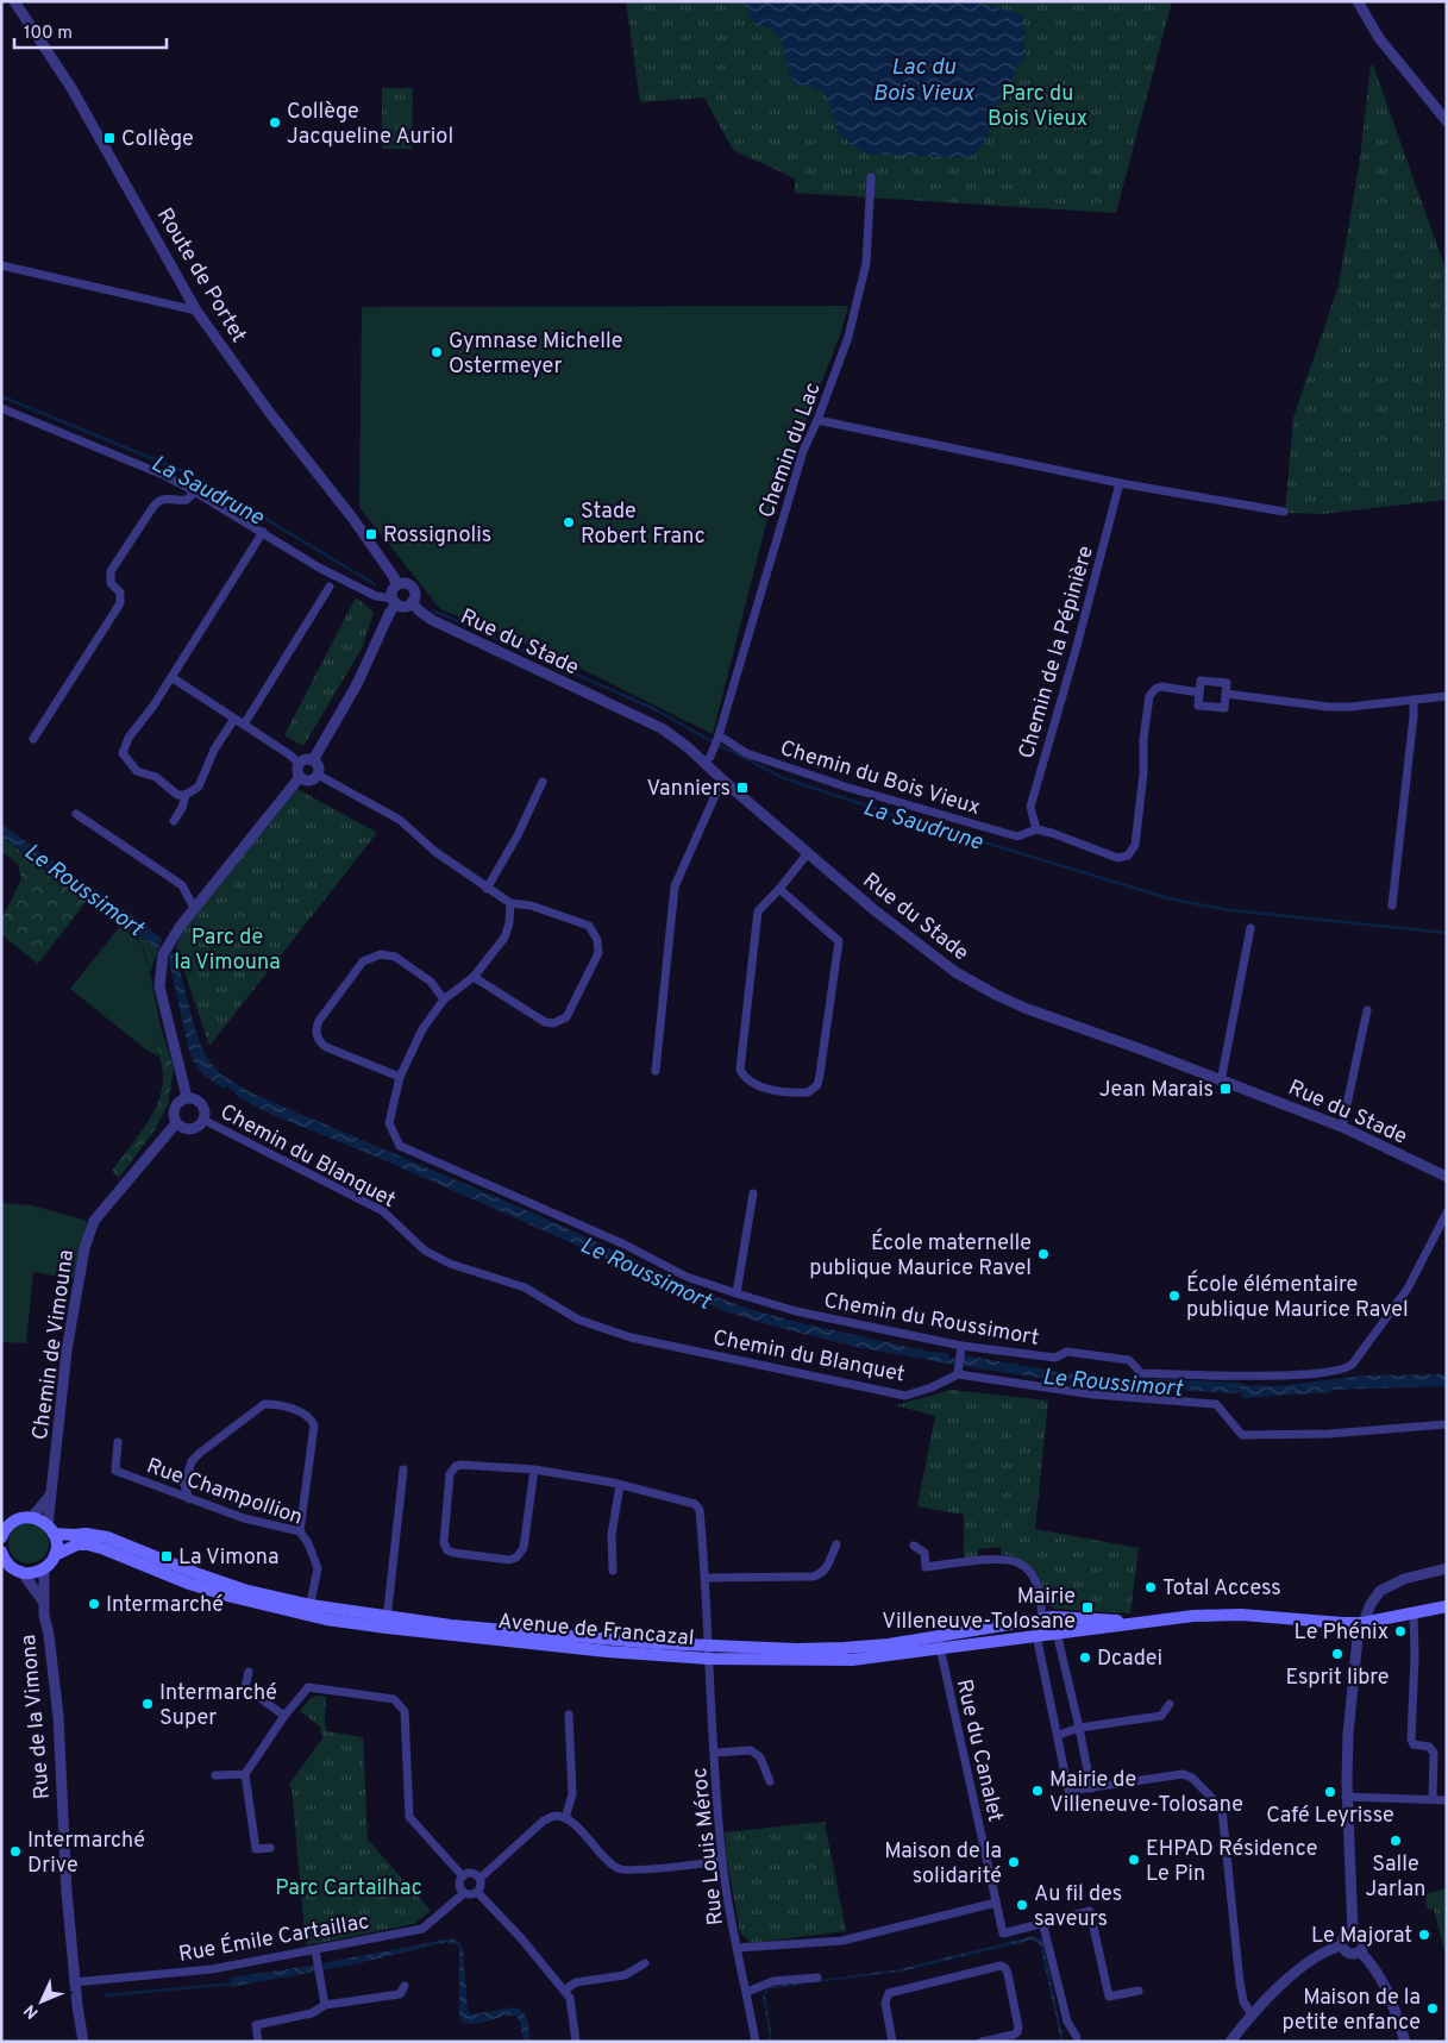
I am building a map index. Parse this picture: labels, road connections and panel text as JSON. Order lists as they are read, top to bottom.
{
  "streets": {
    "main road": ["Avenue de Francazal"],
    "street": [
      "Route de Portet",
      "Chemin du Lac",
      "Rue du Stade",
      "Chemin de la Pépinière",
      "Chemin du Bois Vieux",
      "Chemin du Blanquet",
      "Chemin du Roussimort",
      "Chemin de Vimouna",
      "Rue Champollion",
      "Rue de la Vimona",
      "Rue du Canalet",
      "Rue Louis Méroc",
      "Rue Émile Cartaillac"
    ]
  },
  "crossings": [
    ["Route de Portet", "Rue du Stade"],
    ["Chemin du Lac", "Rue du Stade"],
    ["Chemin du Lac", "Chemin du Bois Vieux"],
    ["Chemin de la Pépinière", "Chemin du Bois Vieux"],
    ["Chemin du Blanquet", "Chemin de Vimouna"],
    ["Chemin de Vimouna", "Avenue de Francazal"],
    ["Rue Champollion", "Avenue de Francazal"],
    ["Avenue de Francazal", "Rue du Canalet"],
    ["Avenue de Francazal", "Rue Louis Méroc"],
    ["Rue de la Vimona", "Rue Émile Cartaillac"]
  ],
  "water": ["Lac du Bois Vieux", "La Saudrune", "Le Roussimort"],
  "parks": ["Parc du Bois Vieux", "Parc de la Vimouna", "Parc Cartailhac"],
  "places": {
    "other": [
      "Collège Jacqueline Auriol",
      "Gymnase Michelle Ostermeyer",
      "Stade Robert Franc",
      "École maternelle publique Maurice Ravel",
      "École élémentaire publique Maurice Ravel",
      "Total Access",
      "Intermarché",
      "Le Phénix",
      "Esprit libre",
      "Dcadei",
      "Intermarché Super",
      "Mairie de Villeneuve-Tolosane",
      "Café Leyrisse",
      "Salle Jarlan",
      "Intermarché Drive",
      "EHPAD Résidence Le Pin",
      "Maison de la solidarité",
      "Au fil des saveurs",
      "Le Majorat",
      "Maison de la petite enfance"
    ],
    "transit": [
      "Collège",
      "Rossignolis",
      "Vanniers",
      "Jean Marais",
      "La Vimona",
      "Mairie Villeneuve-Tolosane"
    ]
  },
  "scale_bar": "100 m",
  "north": "bottom left"
}
